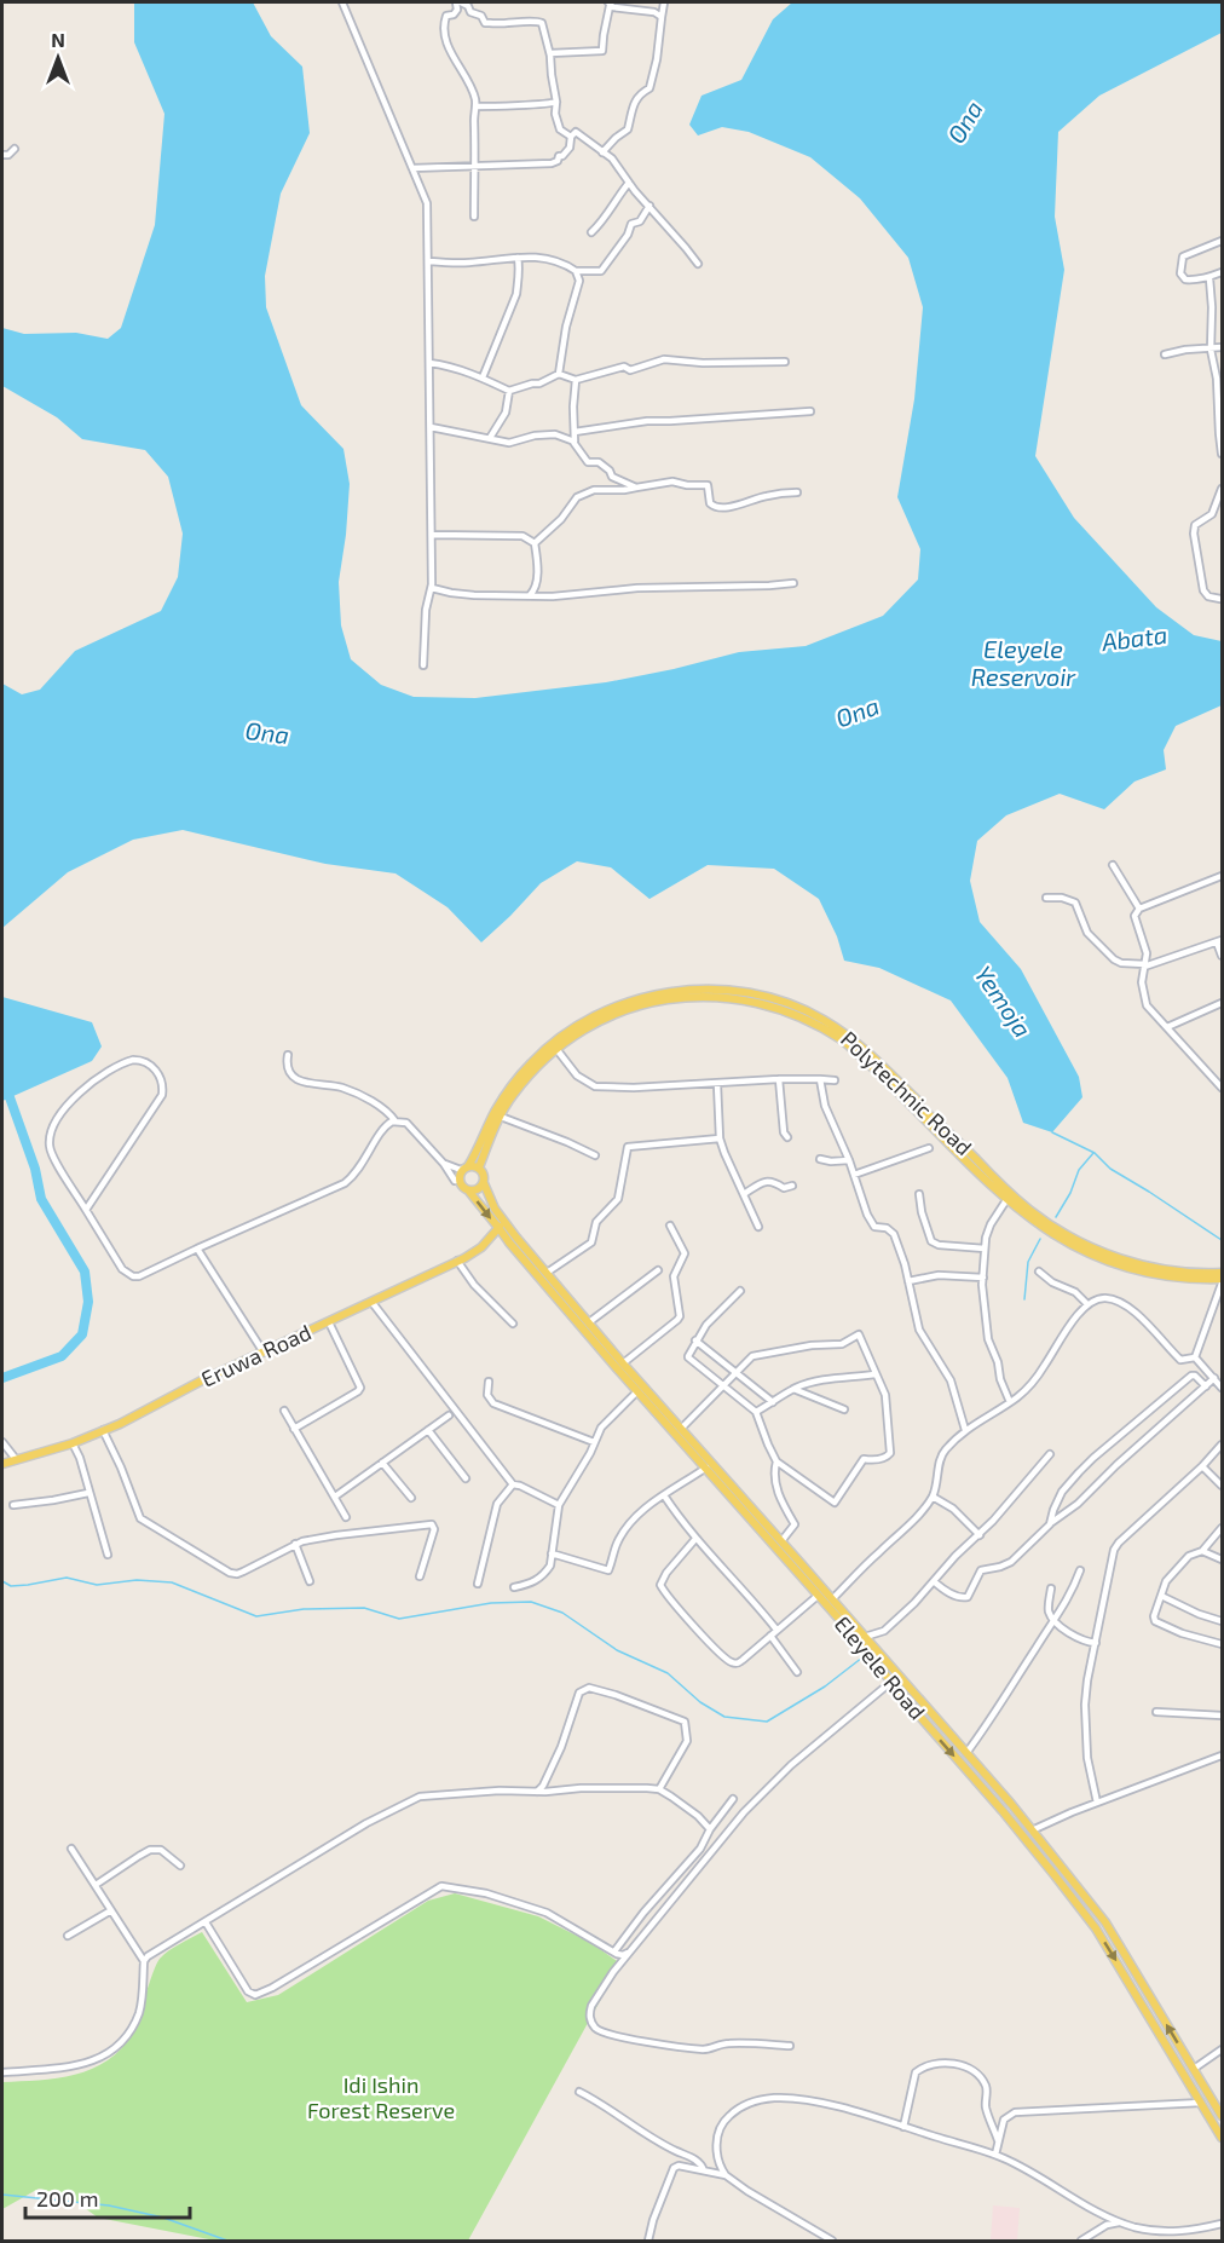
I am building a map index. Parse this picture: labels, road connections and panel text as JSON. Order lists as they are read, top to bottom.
{
  "streets": {
    "main road": ["Polytechnic Road", "Eruwa Road", "Eleyele Road"]
  },
  "crossings": [
    ["Eruwa Road", "Eleyele Road"]
  ],
  "water": [
    "Ona",
    "Abata",
    "Eleyele Reservoir",
    "Yemoja"
  ],
  "parks": ["Idi Ishin Forest Reserve"],
  "scale_bar": "200 m",
  "north": "top"
}
